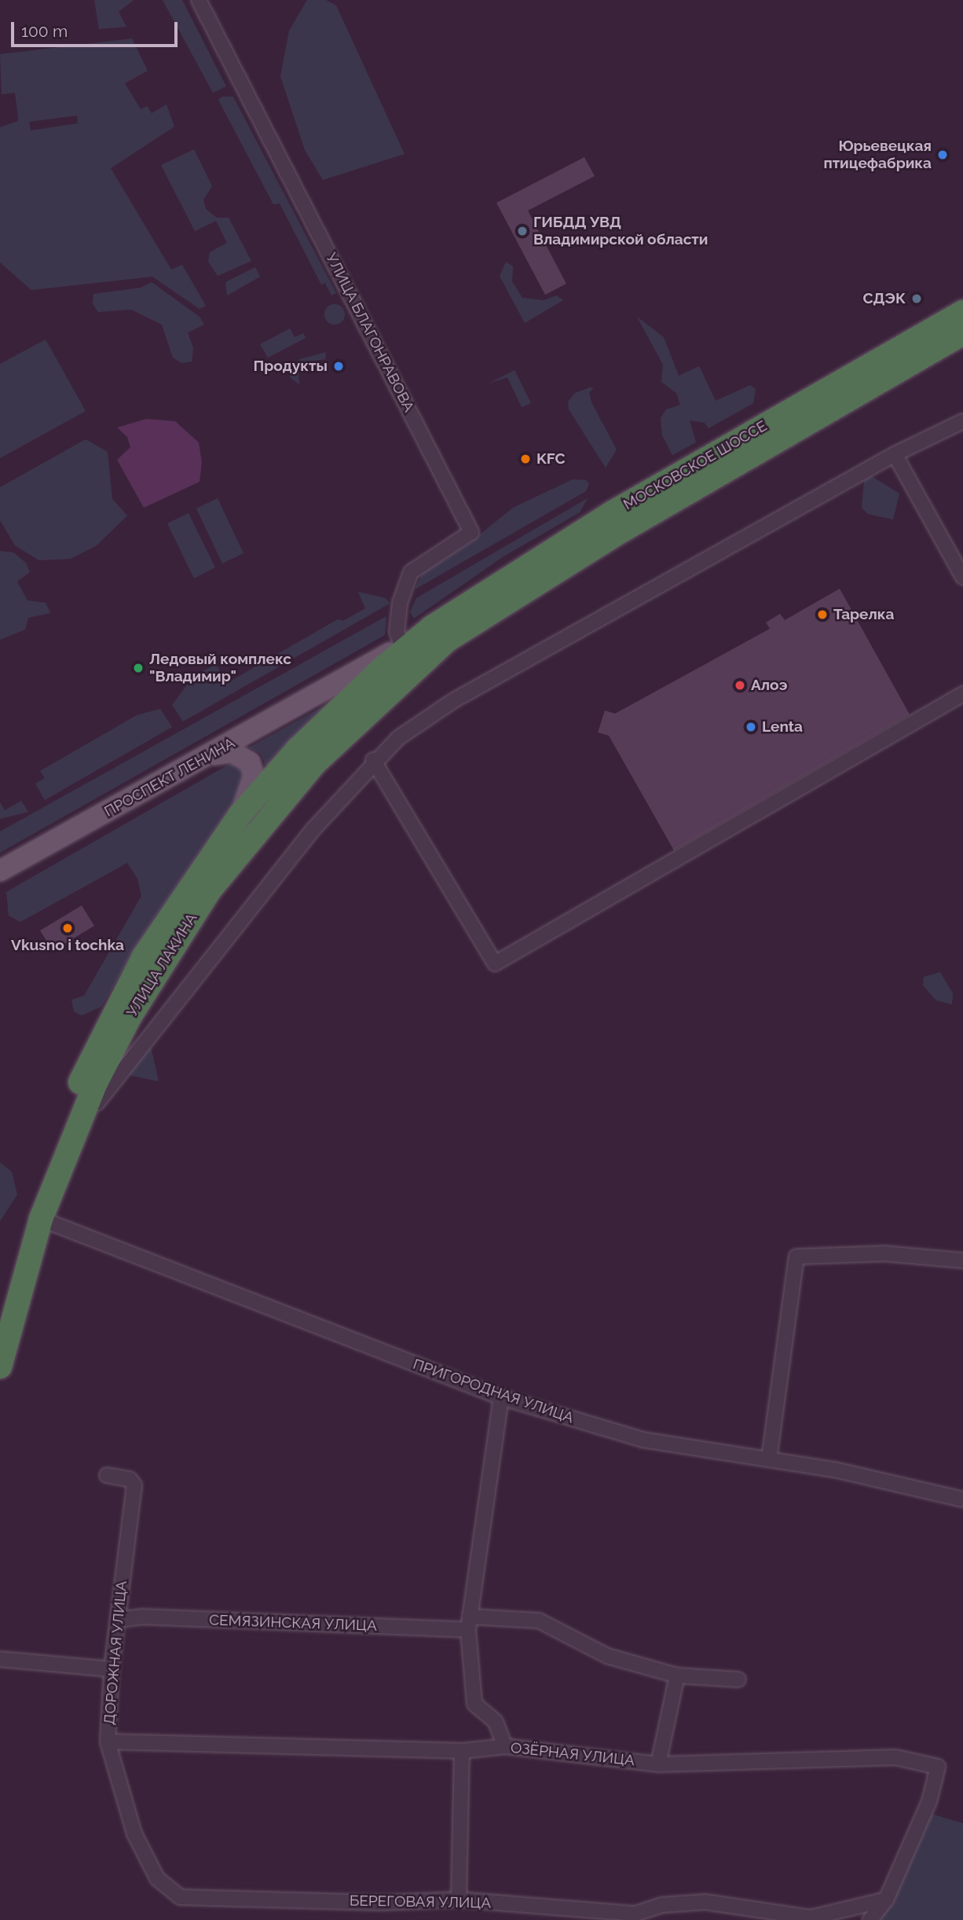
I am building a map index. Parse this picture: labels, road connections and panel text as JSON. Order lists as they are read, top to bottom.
{
  "streets": {
    "highway": ["МОСКОВСКОЕ ШОССЕ", "УЛИЦА ЛАКИНА"],
    "main road": ["ПРОСПЕКТ ЛЕНИНА"],
    "street": [
      "УЛИЦА БЛАГОНРАВОВА",
      "ПРИГОРОДНАЯ УЛИЦА",
      "СЕМЯЗИНСКАЯ УЛИЦА",
      "ДОРОЖНАЯ УЛИЦА",
      "ОЗЁРНАЯ УЛИЦА",
      "БЕРЕГОВАЯ УЛИЦА"
    ]
  },
  "crossings": [
    ["УЛИЦА БЛАГОНРАВОВА", "УЛИЦА ЛАКИНА"],
    ["МОСКОВСКОЕ ШОССЕ", "УЛИЦА ЛАКИНА"],
    ["ПРОСПЕКТ ЛЕНИНА", "УЛИЦА ЛАКИНА"],
    ["УЛИЦА ЛАКИНА", "ПРИГОРОДНАЯ УЛИЦА"],
    ["СЕМЯЗИНСКАЯ УЛИЦА", "ДОРОЖНАЯ УЛИЦА"],
    ["ДОРОЖНАЯ УЛИЦА", "ОЗЁРНАЯ УЛИЦА"],
    ["ДОРОЖНАЯ УЛИЦА", "БЕРЕГОВАЯ УЛИЦА"],
    ["ОЗЁРНАЯ УЛИЦА", "БЕРЕГОВАЯ УЛИЦА"]
  ],
  "places": [
    "Юрьевецкая птицефабрика",
    "ГИБДД УВД Владимирской области",
    "СДЭК",
    "Продукты",
    "KFC",
    "Тарелка",
    "Ледовый комплекс \"Владимир\"",
    "Алоэ",
    "Lenta",
    "Vkusno i tochka"
  ],
  "scale_bar": "100 m"
}
